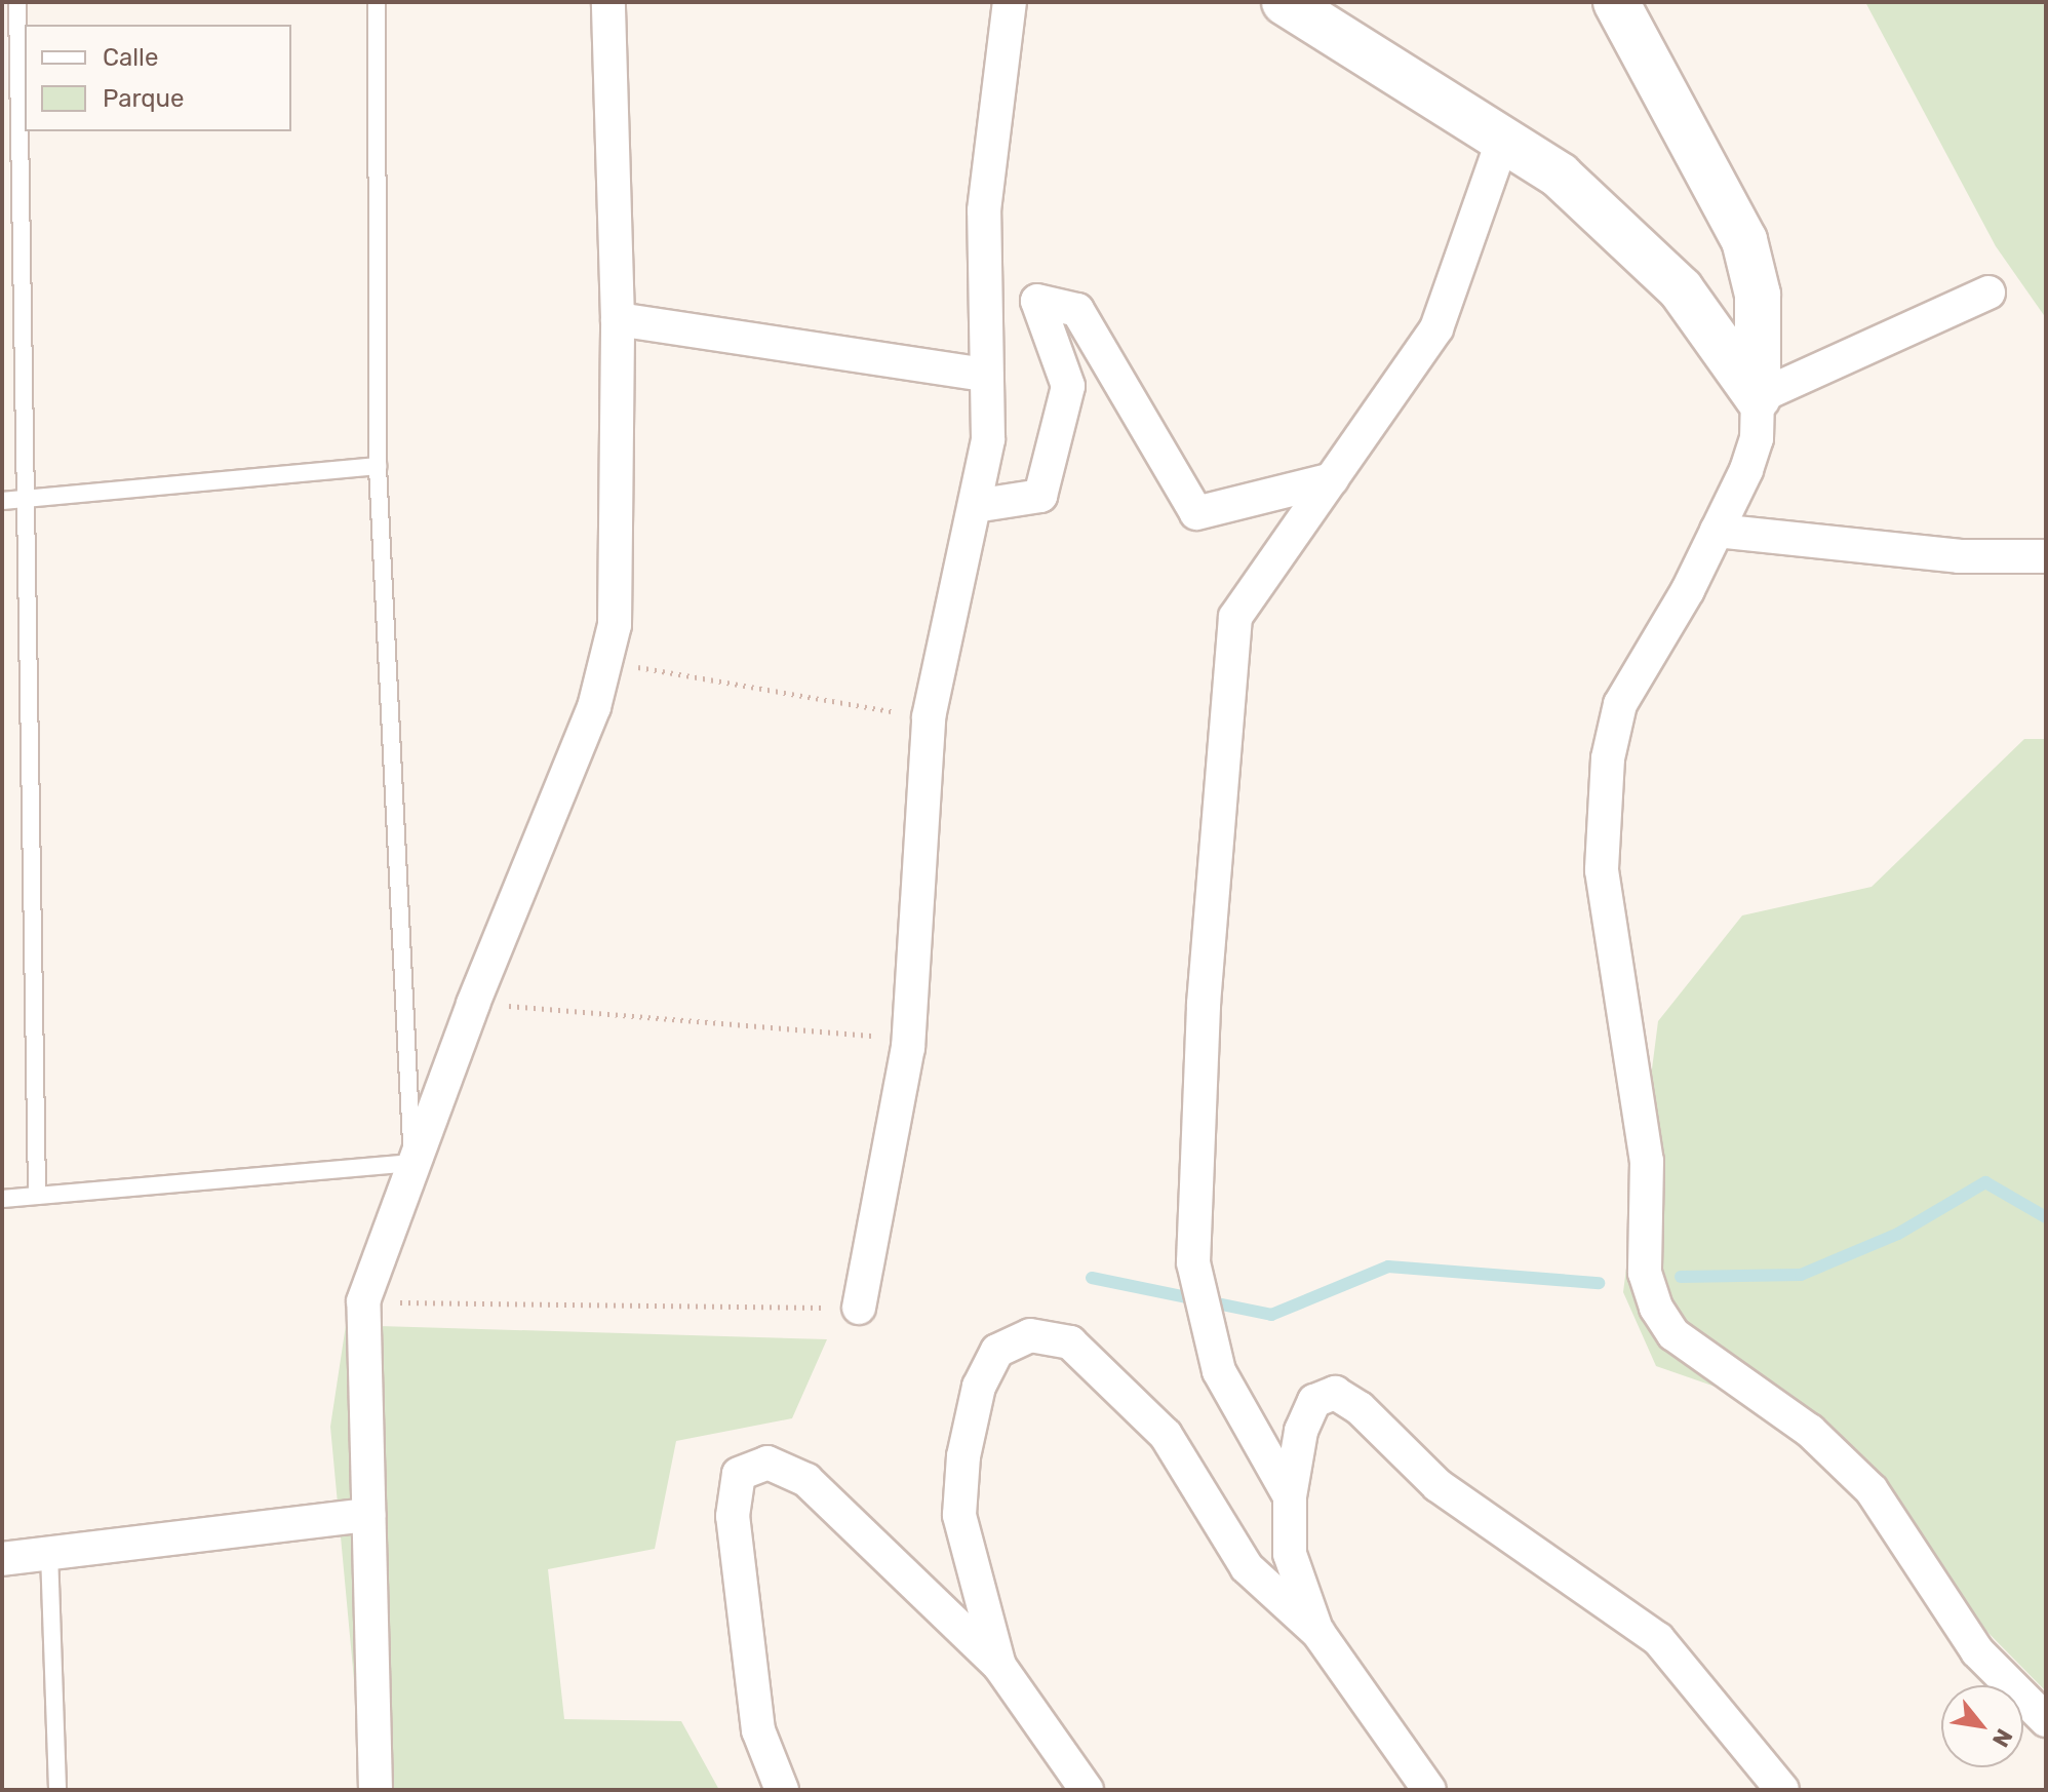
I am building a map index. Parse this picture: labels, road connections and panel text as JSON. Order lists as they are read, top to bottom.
{
  "legend": ["Calle", "Parque"],
  "north": "bottom right"
}
